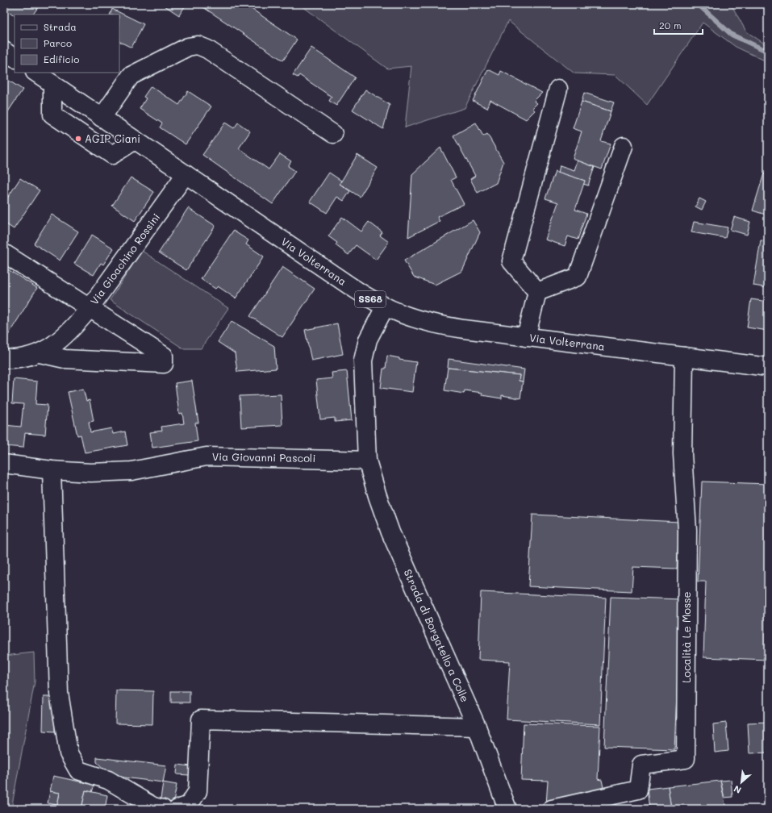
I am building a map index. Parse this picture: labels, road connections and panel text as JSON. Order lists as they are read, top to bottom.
{
  "streets": {
    "street": [
      "Via Gioachino Rossini",
      "Via Volterrana",
      "SS68",
      "Via Giovanni Pascoli",
      "Strada di Borgatello a Colle",
      "Località Le Mosse"
    ]
  },
  "crossings": [
    ["Via Gioachino Rossini", "Via Volterrana"],
    ["Via Volterrana", "Località Le Mosse"],
    ["Via Giovanni Pascoli", "Strada di Borgatello a Colle"]
  ],
  "places": ["AGIP Ciani"],
  "legend": ["Strada", "Parco", "Edificio"],
  "scale_bar": "20 m",
  "north": "bottom left"
}
